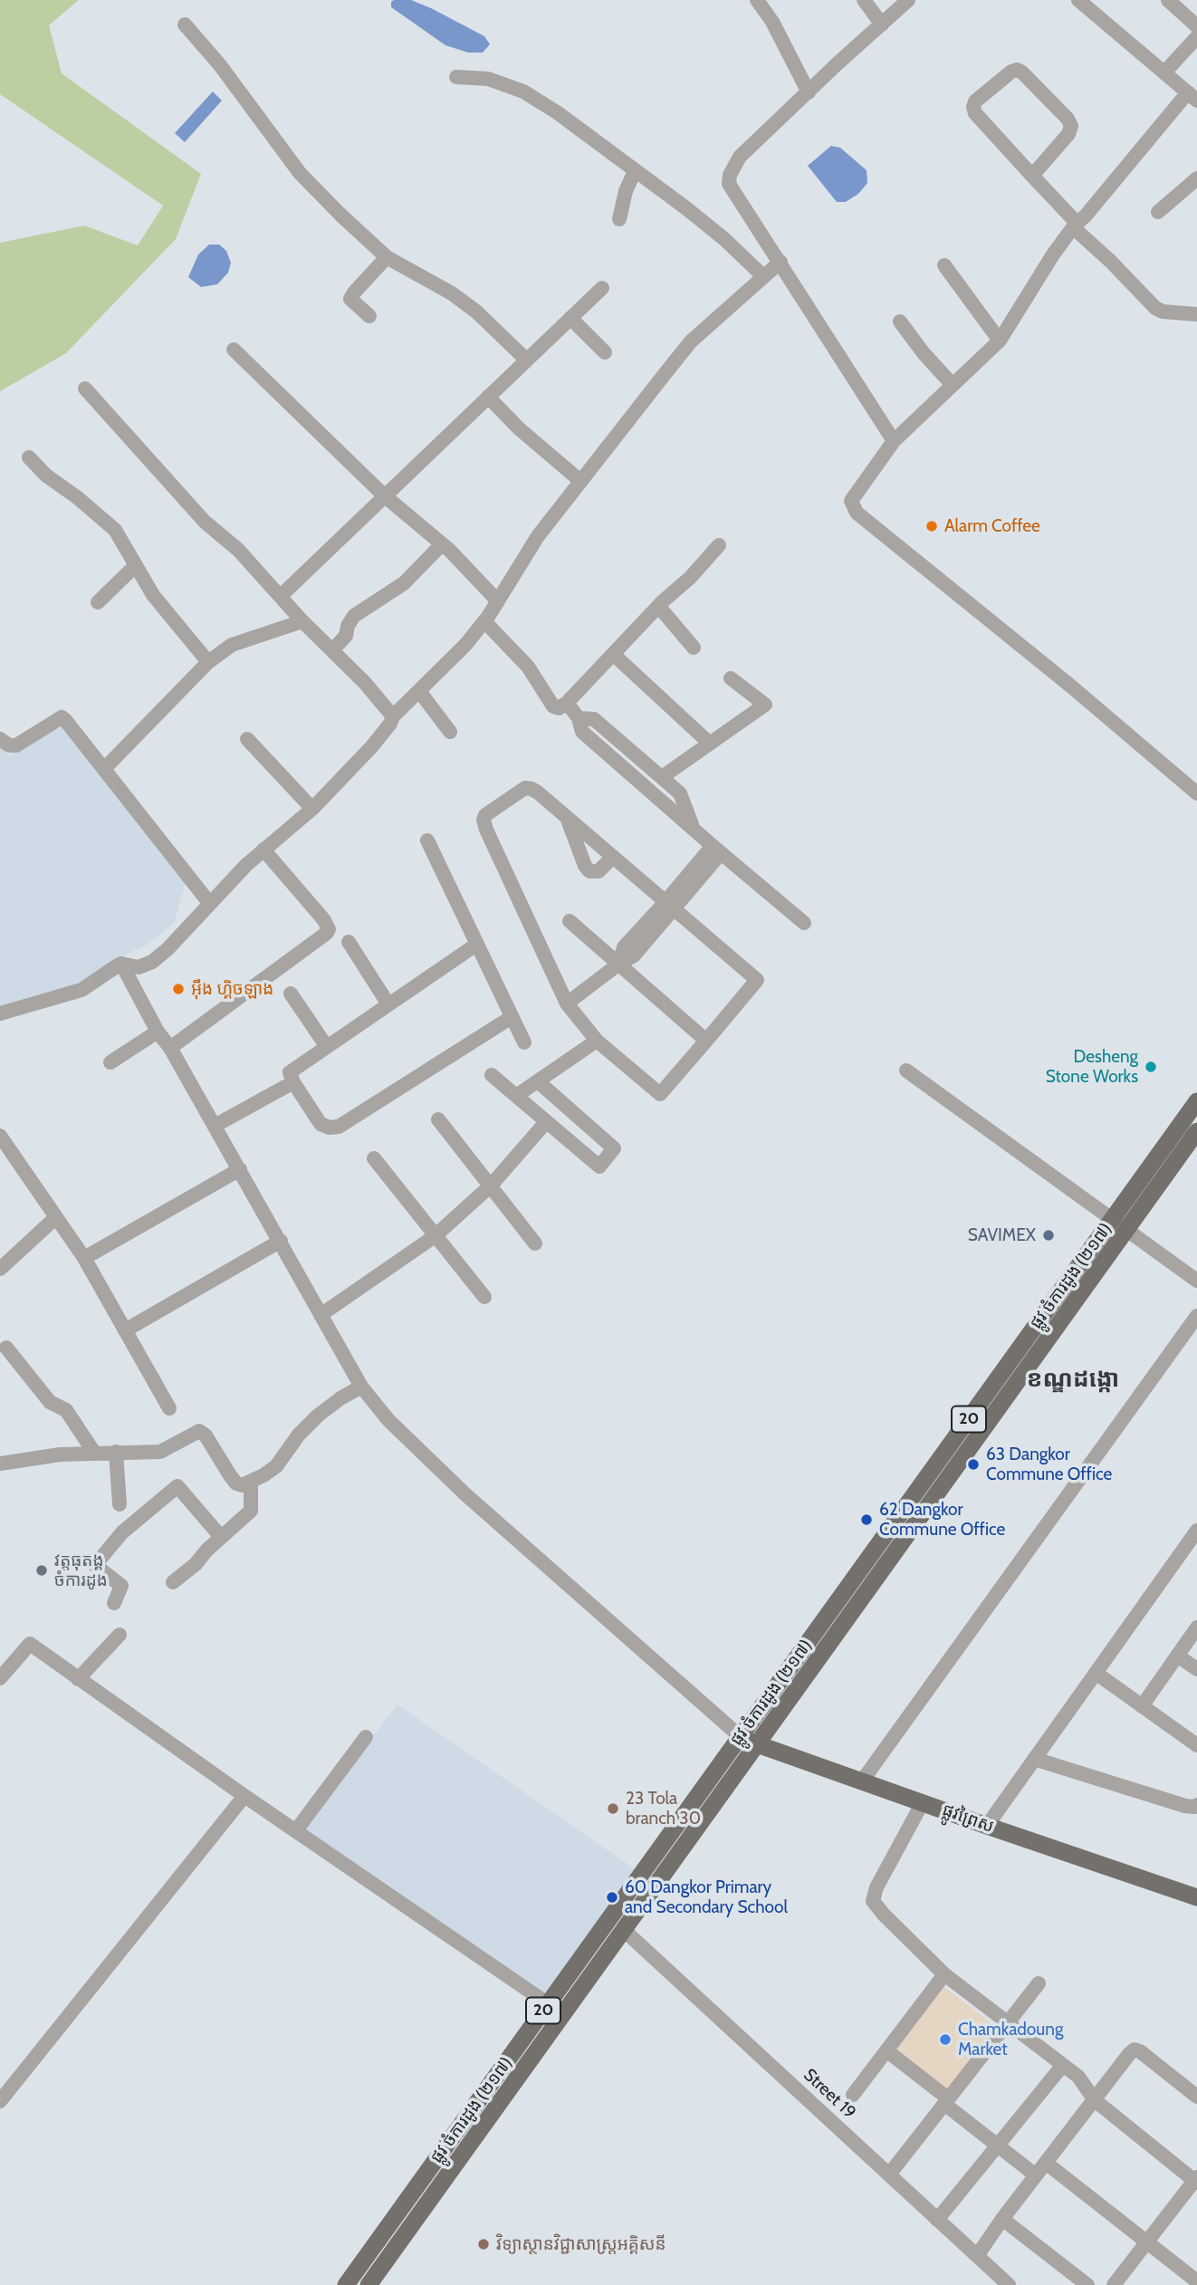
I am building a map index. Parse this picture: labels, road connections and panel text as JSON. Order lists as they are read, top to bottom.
{
  "streets": {
    "main road": ["ផ្លូវ ចំការដូង (២១៧)", "20", "ផ្លូវព្រៃស"],
    "street": ["Street 19"]
  },
  "crossings": [
    ["ផ្លូវ ចំការដូង (២១៧)", "ផ្លូវព្រៃស"],
    ["ផ្លូវ ចំការដូង (២១៧)", "Street 19"]
  ],
  "districts": ["ខណ្ឌដង្កោ"],
  "places": [
    "Alarm Coffee",
    "អ៊ឹង ហ្គិចឡាង",
    "Desheng Stone Works",
    "SAVIMEX",
    "63 Dangkor Commune Office",
    "62 Dangkor Commune Office",
    "វត្តធុតង្គ ចំការដូង",
    "23 Tola branch 30",
    "60 Dangkor Primary and Secondary School",
    "Chamkadoung Market",
    "វិទ្យាស្ថានវិជ្ជាសាស្រ្តអគ្គិសនី"
  ]
}
